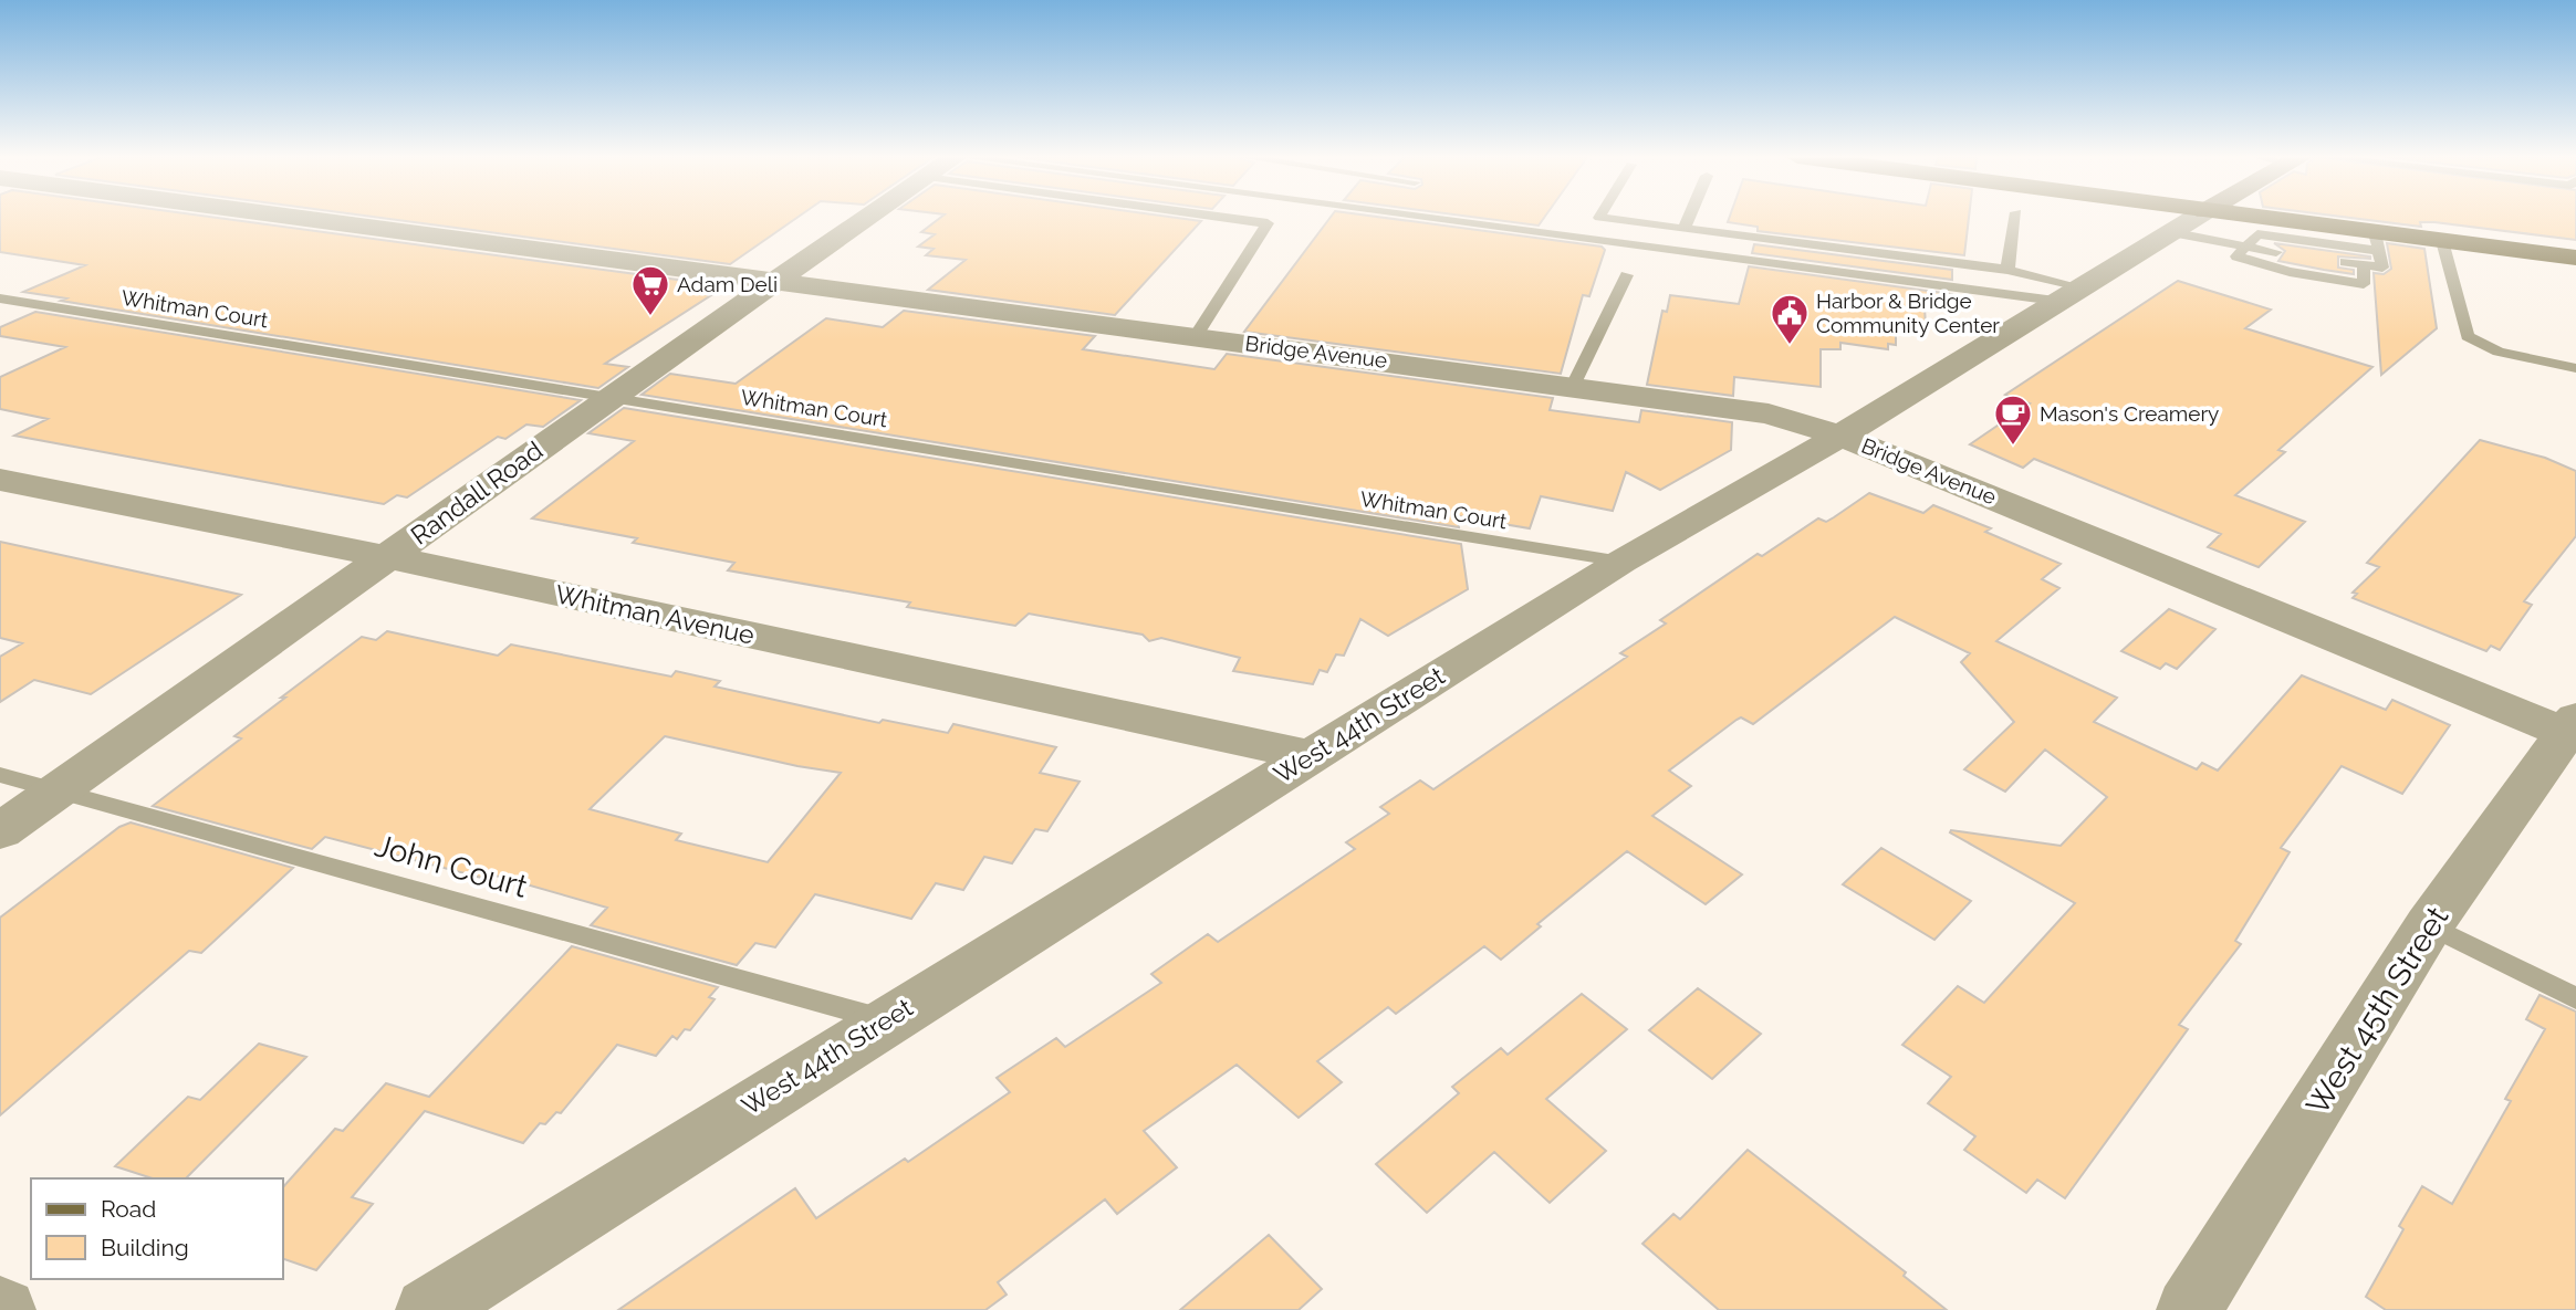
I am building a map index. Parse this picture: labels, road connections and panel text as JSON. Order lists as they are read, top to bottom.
{
  "streets": {
    "street": [
      "Bridge Avenue",
      "Randall Road",
      "Whitman Avenue",
      "West 44th Street",
      "West 45th Street"
    ],
    "lane": ["Whitman Court", "John Court"]
  },
  "crossings": [
    ["Whitman Court", "Randall Road"],
    ["Whitman Court", "West 44th Street"],
    ["Bridge Avenue", "Randall Road"],
    ["Bridge Avenue", "West 44th Street"],
    ["Bridge Avenue", "West 45th Street"],
    ["Randall Road", "Whitman Avenue"],
    ["Randall Road", "John Court"],
    ["Whitman Avenue", "West 44th Street"],
    ["West 44th Street", "John Court"]
  ],
  "places": {
    "supermarket": ["Adam Deli"],
    "public building": ["Harbor & Bridge Community Center"],
    "cafe": ["Mason's Creamery"]
  },
  "legend": ["Road", "Building"]
}
